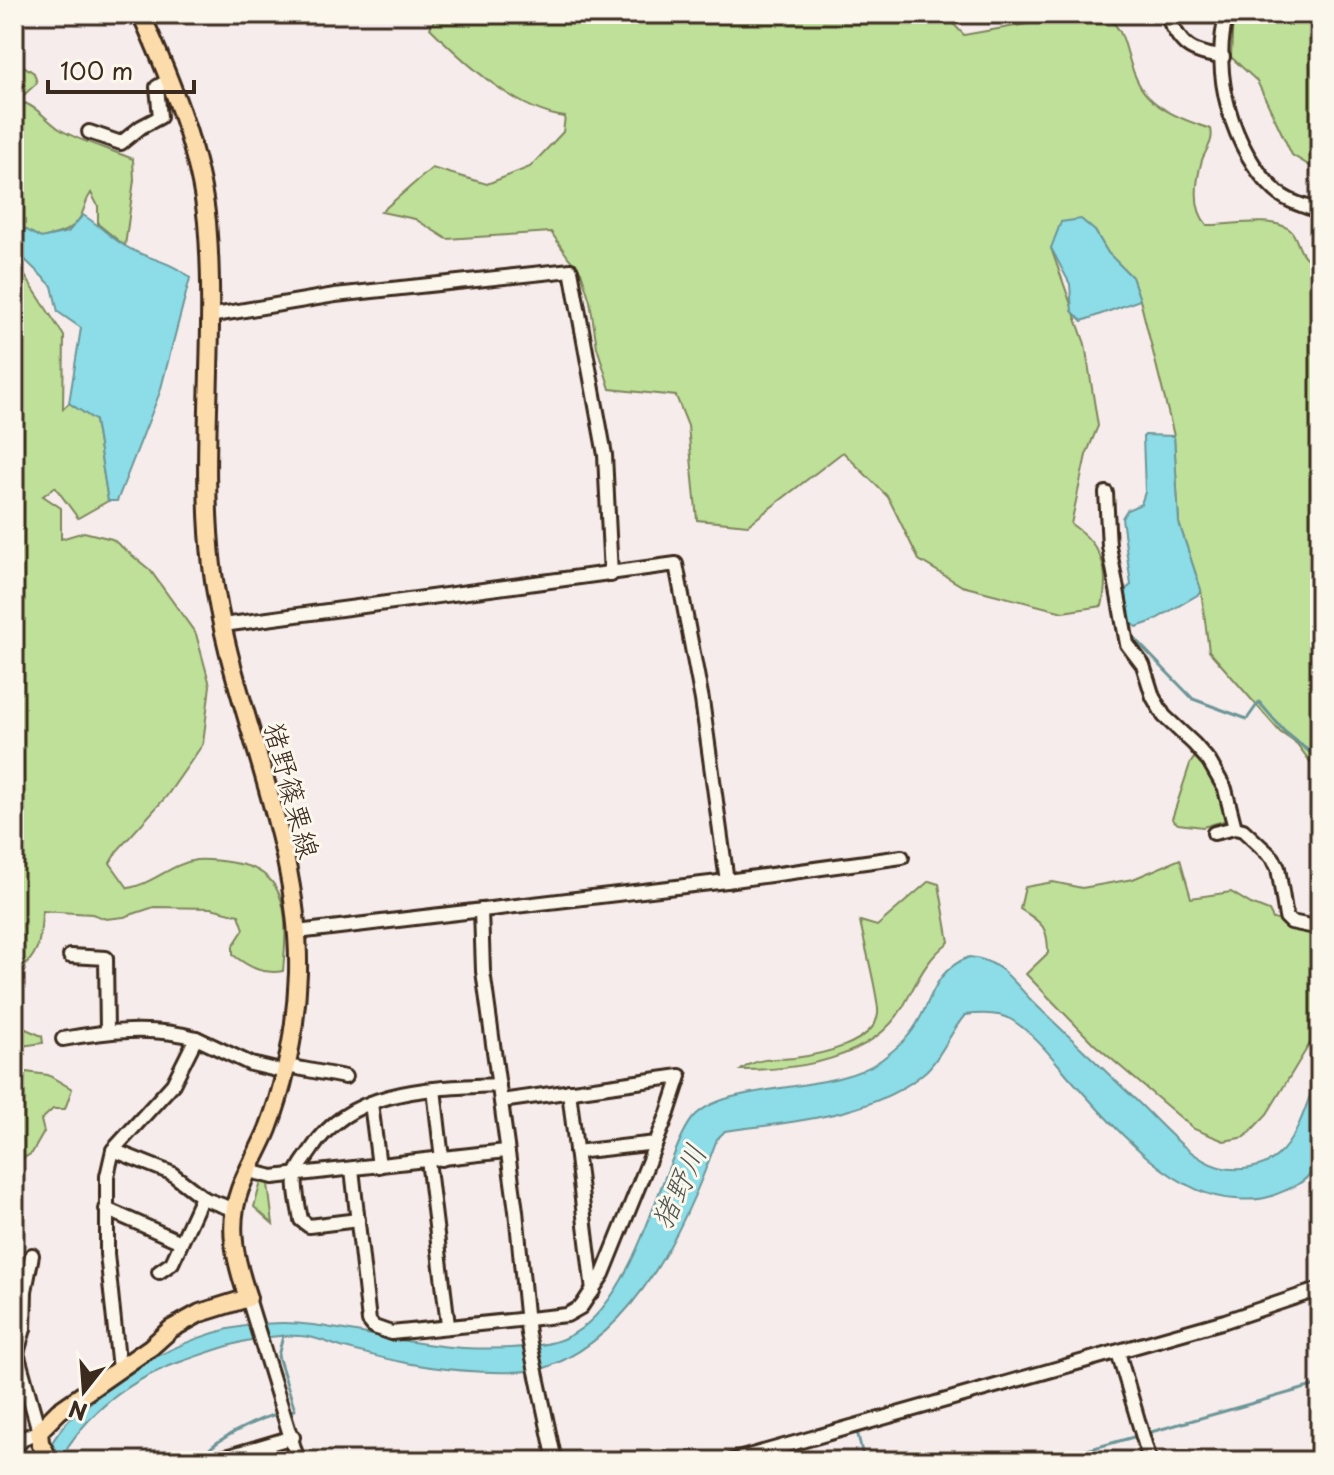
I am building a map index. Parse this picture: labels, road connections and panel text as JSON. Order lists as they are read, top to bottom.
{
  "streets": {
    "main road": ["猪野篠栗線"]
  },
  "water": ["猪野川"],
  "scale_bar": "100 m",
  "north": "bottom"
}
